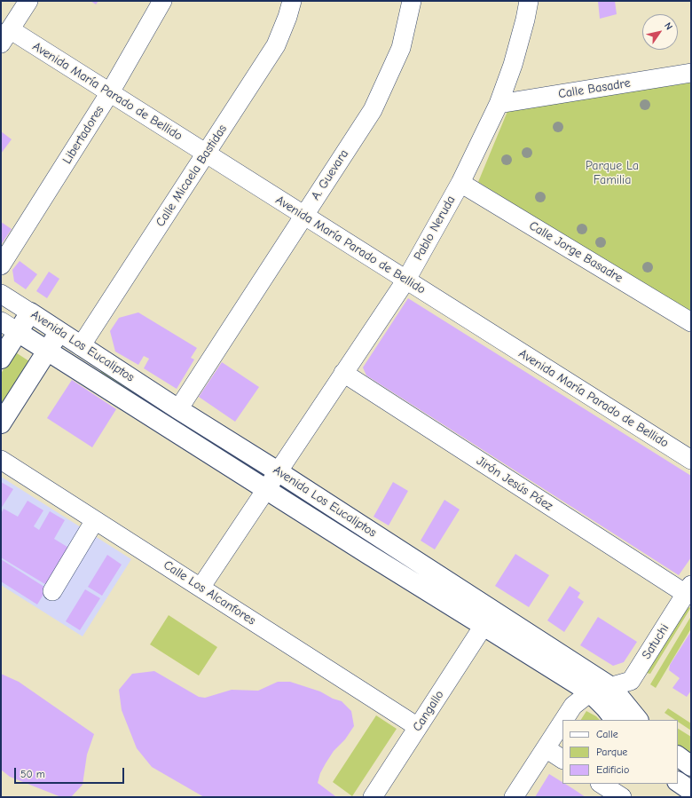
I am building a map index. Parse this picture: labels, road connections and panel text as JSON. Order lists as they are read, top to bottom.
{
  "streets": {
    "main road": ["Avenida Los Eucaliptos"],
    "street": [
      "Calle Basadre",
      "Avenida María Parado de Bellido",
      "Libertadores",
      "A. Guevara",
      "Calle Micaela Bastidas",
      "Pablo Neruda",
      "Calle Jorge Basadre",
      "Jirón Jesús Páez",
      "Calle Los Alcanfores",
      "Satuchi",
      "Cangallo"
    ]
  },
  "crossings": [
    ["Calle Basadre", "Pablo Neruda"],
    ["Avenida María Parado de Bellido", "Libertadores"],
    ["Avenida María Parado de Bellido", "A. Guevara"],
    ["Avenida María Parado de Bellido", "Calle Micaela Bastidas"],
    ["Avenida María Parado de Bellido", "Pablo Neruda"],
    ["A. Guevara", "Avenida Los Eucaliptos"],
    ["Calle Micaela Bastidas", "Avenida Los Eucaliptos"],
    ["Pablo Neruda", "Calle Jorge Basadre"],
    ["Pablo Neruda", "Avenida Los Eucaliptos"],
    ["Pablo Neruda", "Jirón Jesús Páez"],
    ["Pablo Neruda", "Calle Los Alcanfores"],
    ["Avenida Los Eucaliptos", "Satuchi"],
    ["Avenida Los Eucaliptos", "Cangallo"],
    ["Jirón Jesús Páez", "Satuchi"],
    ["Calle Los Alcanfores", "Cangallo"]
  ],
  "parks": ["Parque La Familia"],
  "legend": ["Calle", "Parque", "Edificio"],
  "scale_bar": "50 m",
  "north": "top right"
}
